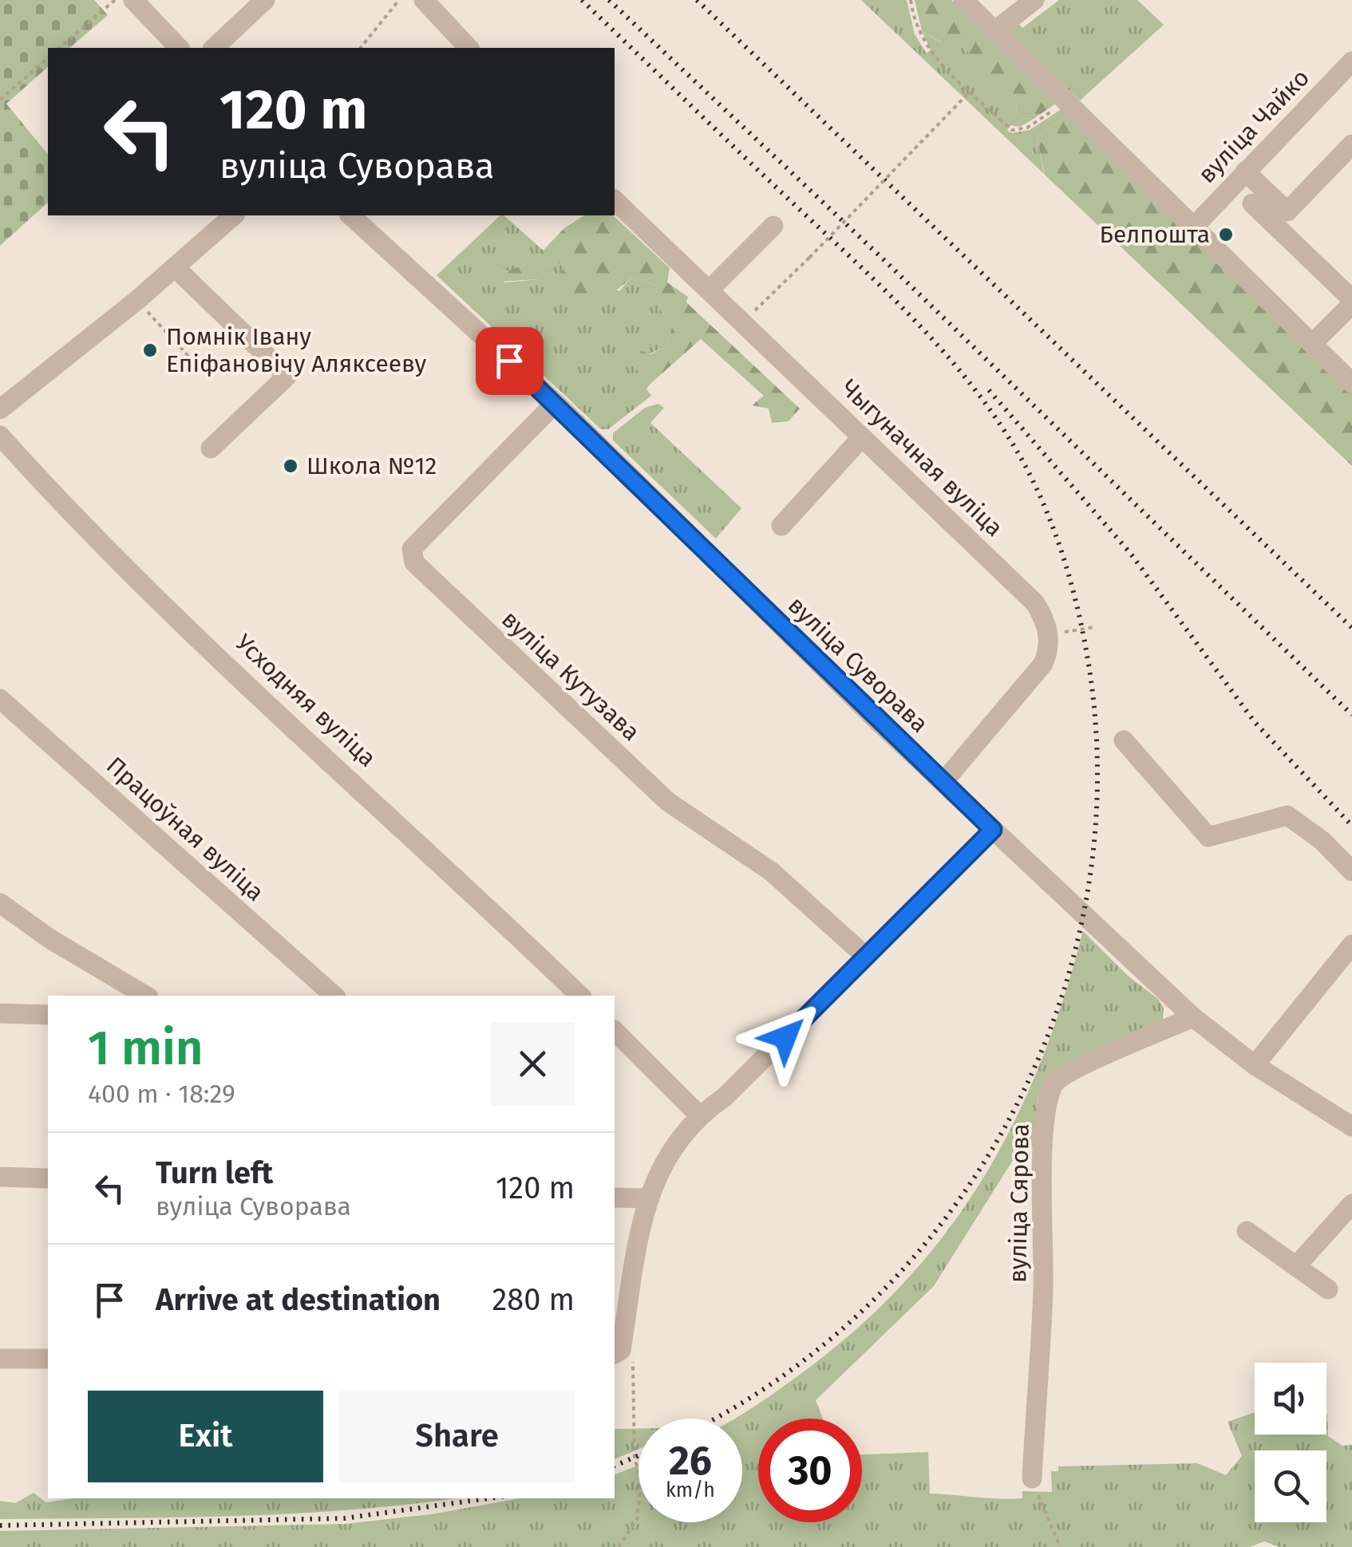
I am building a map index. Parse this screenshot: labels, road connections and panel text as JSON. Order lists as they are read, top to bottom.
{
  "streets": {
    "street": [
      "вуліца Чайко",
      "Чыгуначная вуліца",
      "вуліца Суворава",
      "вуліца Кутузава",
      "Усходняя вуліца",
      "Працоўная вуліца",
      "вуліца Сярова"
    ]
  },
  "crossings": [
    ["вуліца Суворава", "вуліца Кутузава"],
    ["вуліца Суворава", "вуліца Сярова"]
  ],
  "places": ["Белпошта", "Помнік Івану Епіфановічу Аляксееву", "Школа №12"],
  "page": {
    "turn": ["120 m", "вуліца Суворава"],
    "heading": ["1 min", "400 m · 18:29"],
    "list": [
      {
        "name": "Turn left",
        "note": "вуліца Суворава",
        "value": "120 m"
      },
      {
        "name": "Arrive at destination",
        "value": "280 m"
      }
    ],
    "buttons": ["Exit", "Share"],
    "speed": "26 km/h",
    "limit": "30"
  }
}
